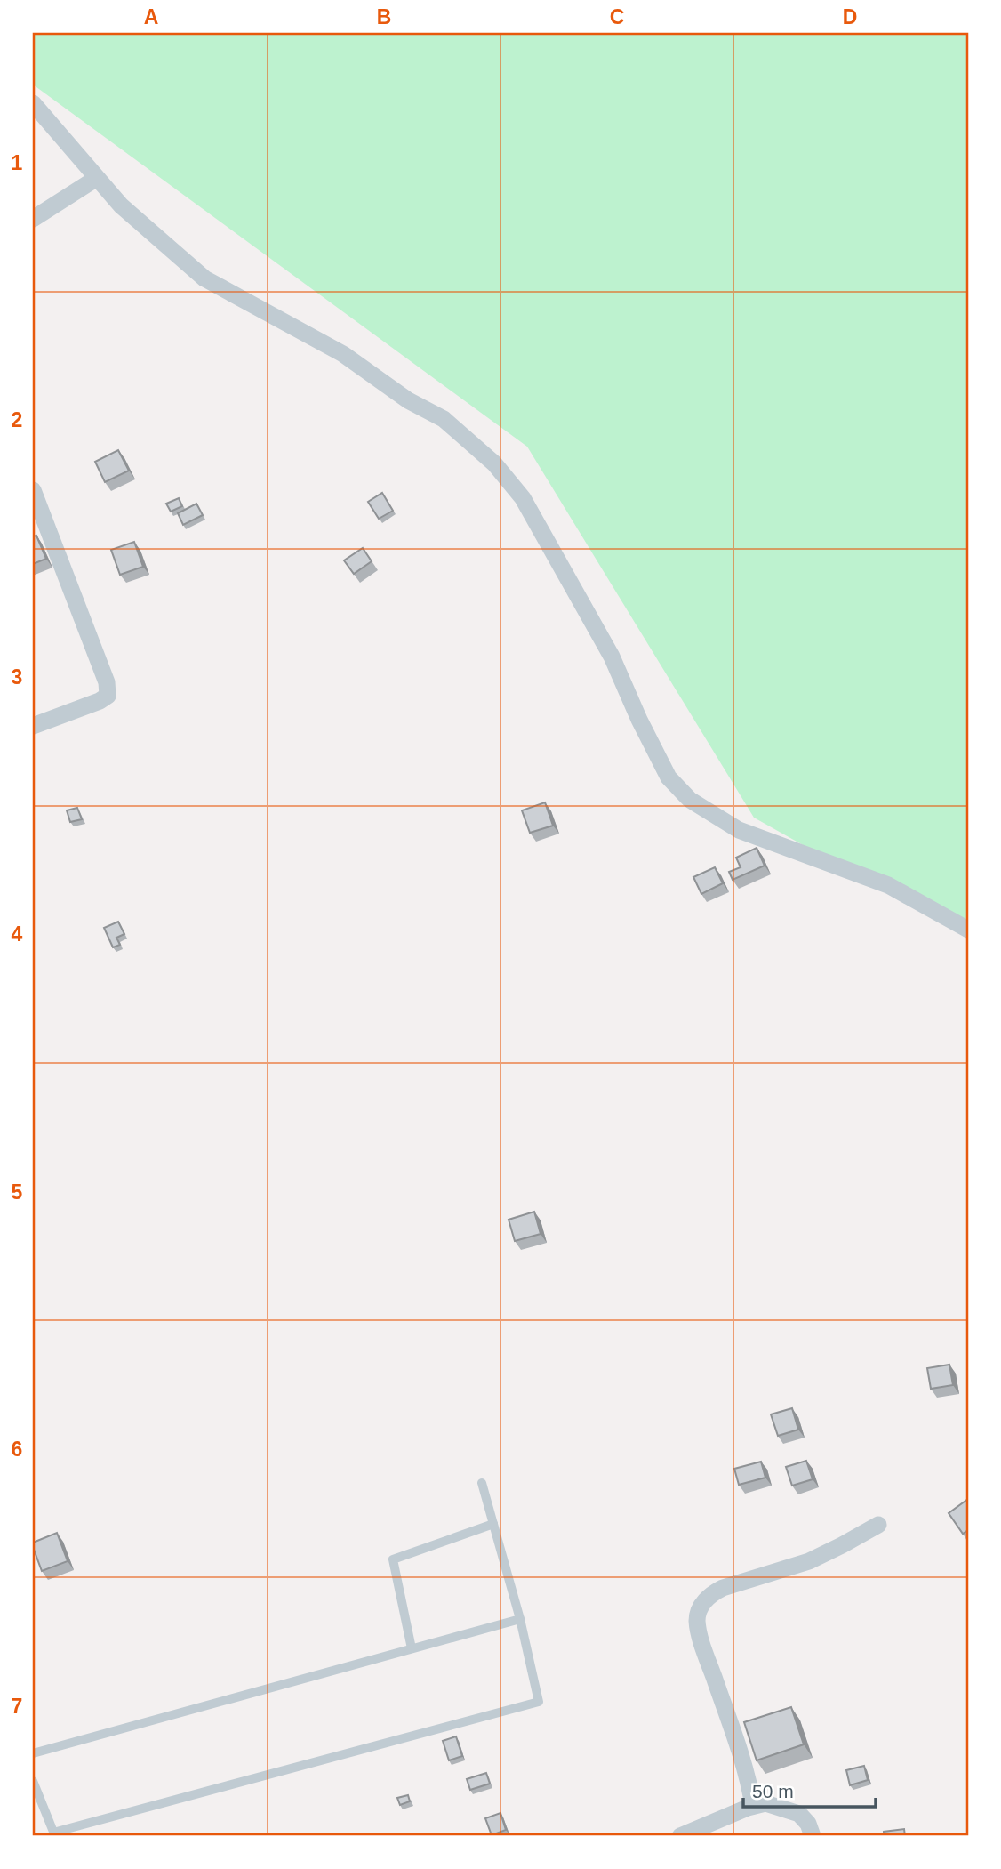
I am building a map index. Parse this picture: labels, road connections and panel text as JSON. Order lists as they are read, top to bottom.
{
  "scale_bar": "50 m",
  "grid": {
    "columns": [
      "A",
      "B",
      "C",
      "D"
    ],
    "rows": [
      "1",
      "2",
      "3",
      "4",
      "5",
      "6",
      "7"
    ]
  }
}
